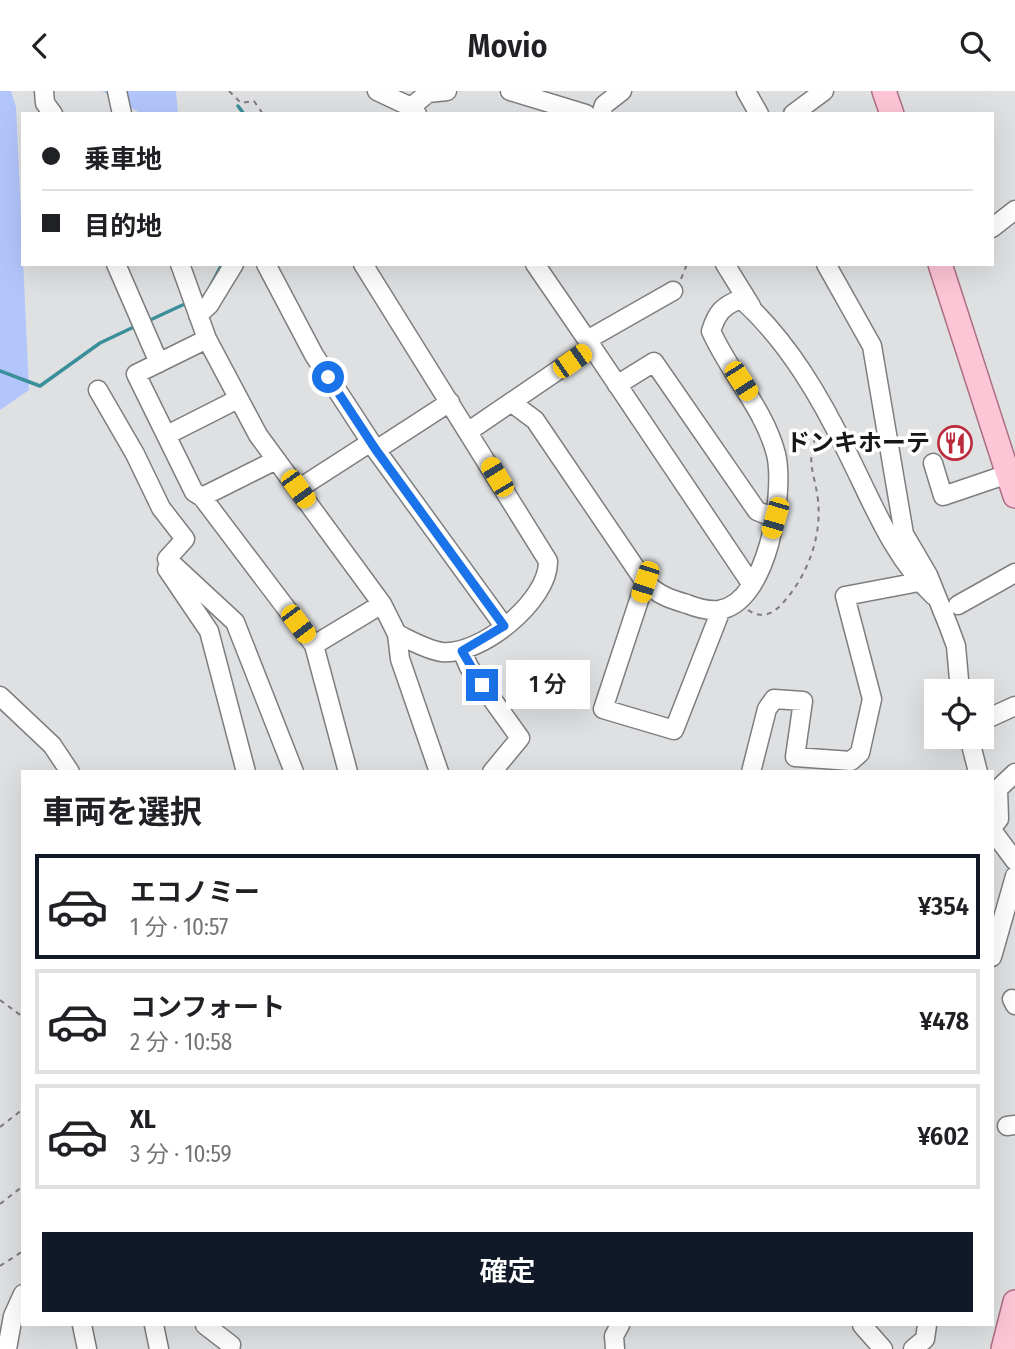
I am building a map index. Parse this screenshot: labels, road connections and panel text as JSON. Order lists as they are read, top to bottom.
{
  "places": {
    "restaurant": ["ドンキホーテ"]
  },
  "page": {
    "header": "Movio",
    "banner": ["乗車地", "目的地"],
    "bubble": "1 分",
    "heading": "車両を選択",
    "list": [
      {
        "name": "エコノミー",
        "note": "1 分 · 10:57",
        "value": "¥354"
      },
      {
        "name": "コンフォート",
        "note": "2 分 · 10:58",
        "value": "¥478"
      },
      {
        "name": "XL",
        "note": "3 分 · 10:59",
        "value": "¥602"
      }
    ],
    "buttons": "確定"
  }
}
